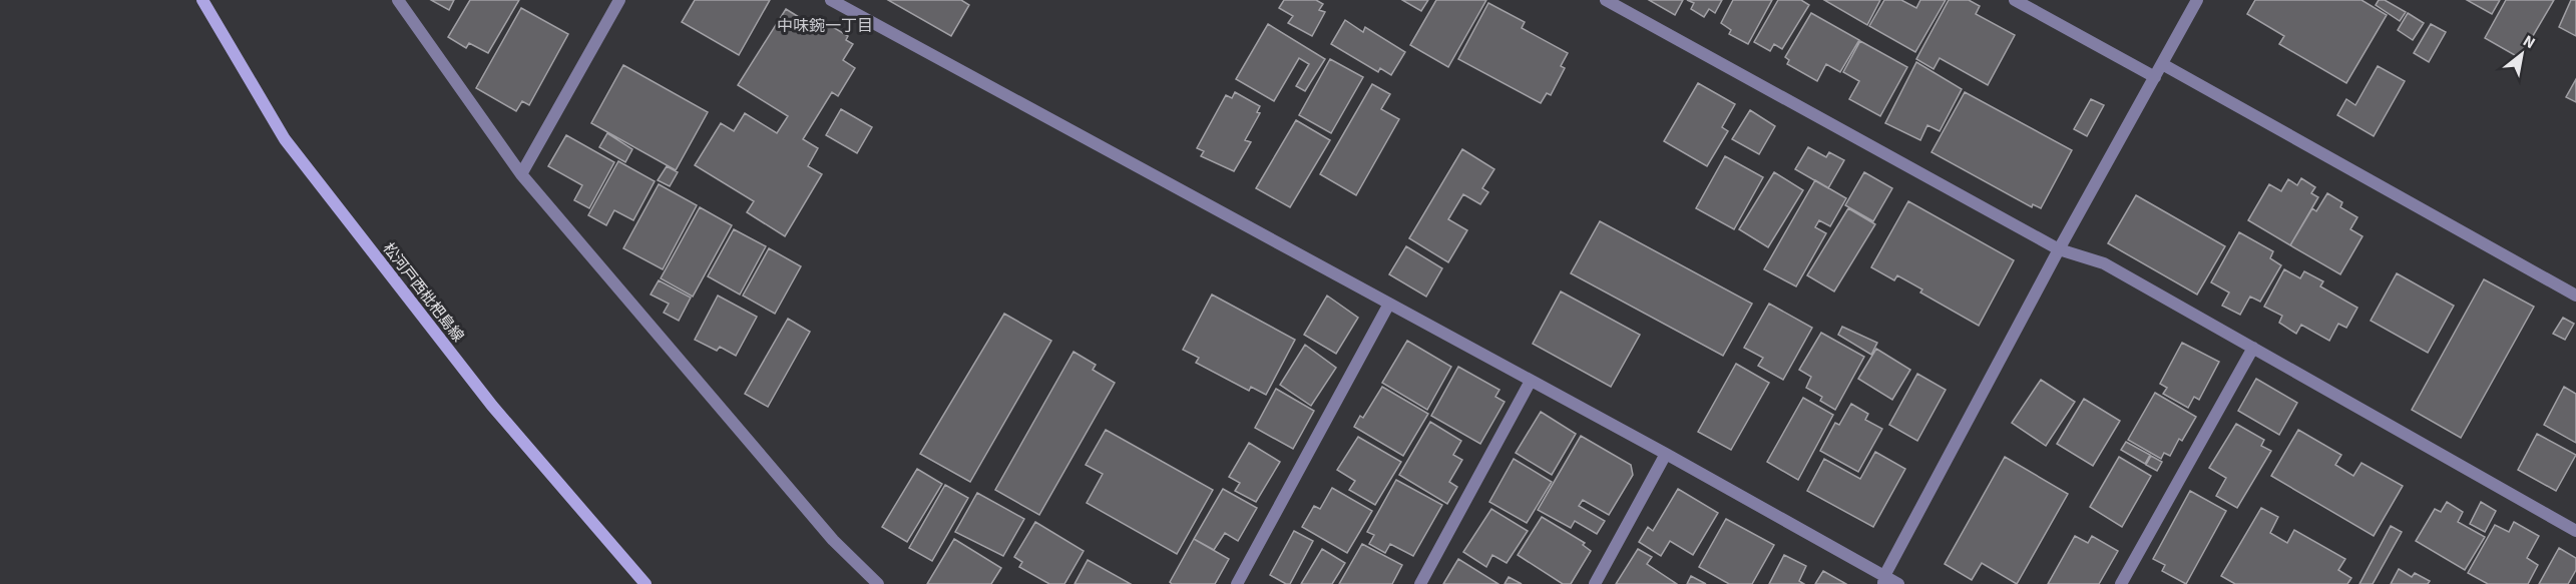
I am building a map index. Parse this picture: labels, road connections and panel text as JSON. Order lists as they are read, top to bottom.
{
  "streets": {
    "main road": ["松河戸西枇杷島線"]
  },
  "districts": ["中味鋺一丁目"],
  "north": "top right"
}
